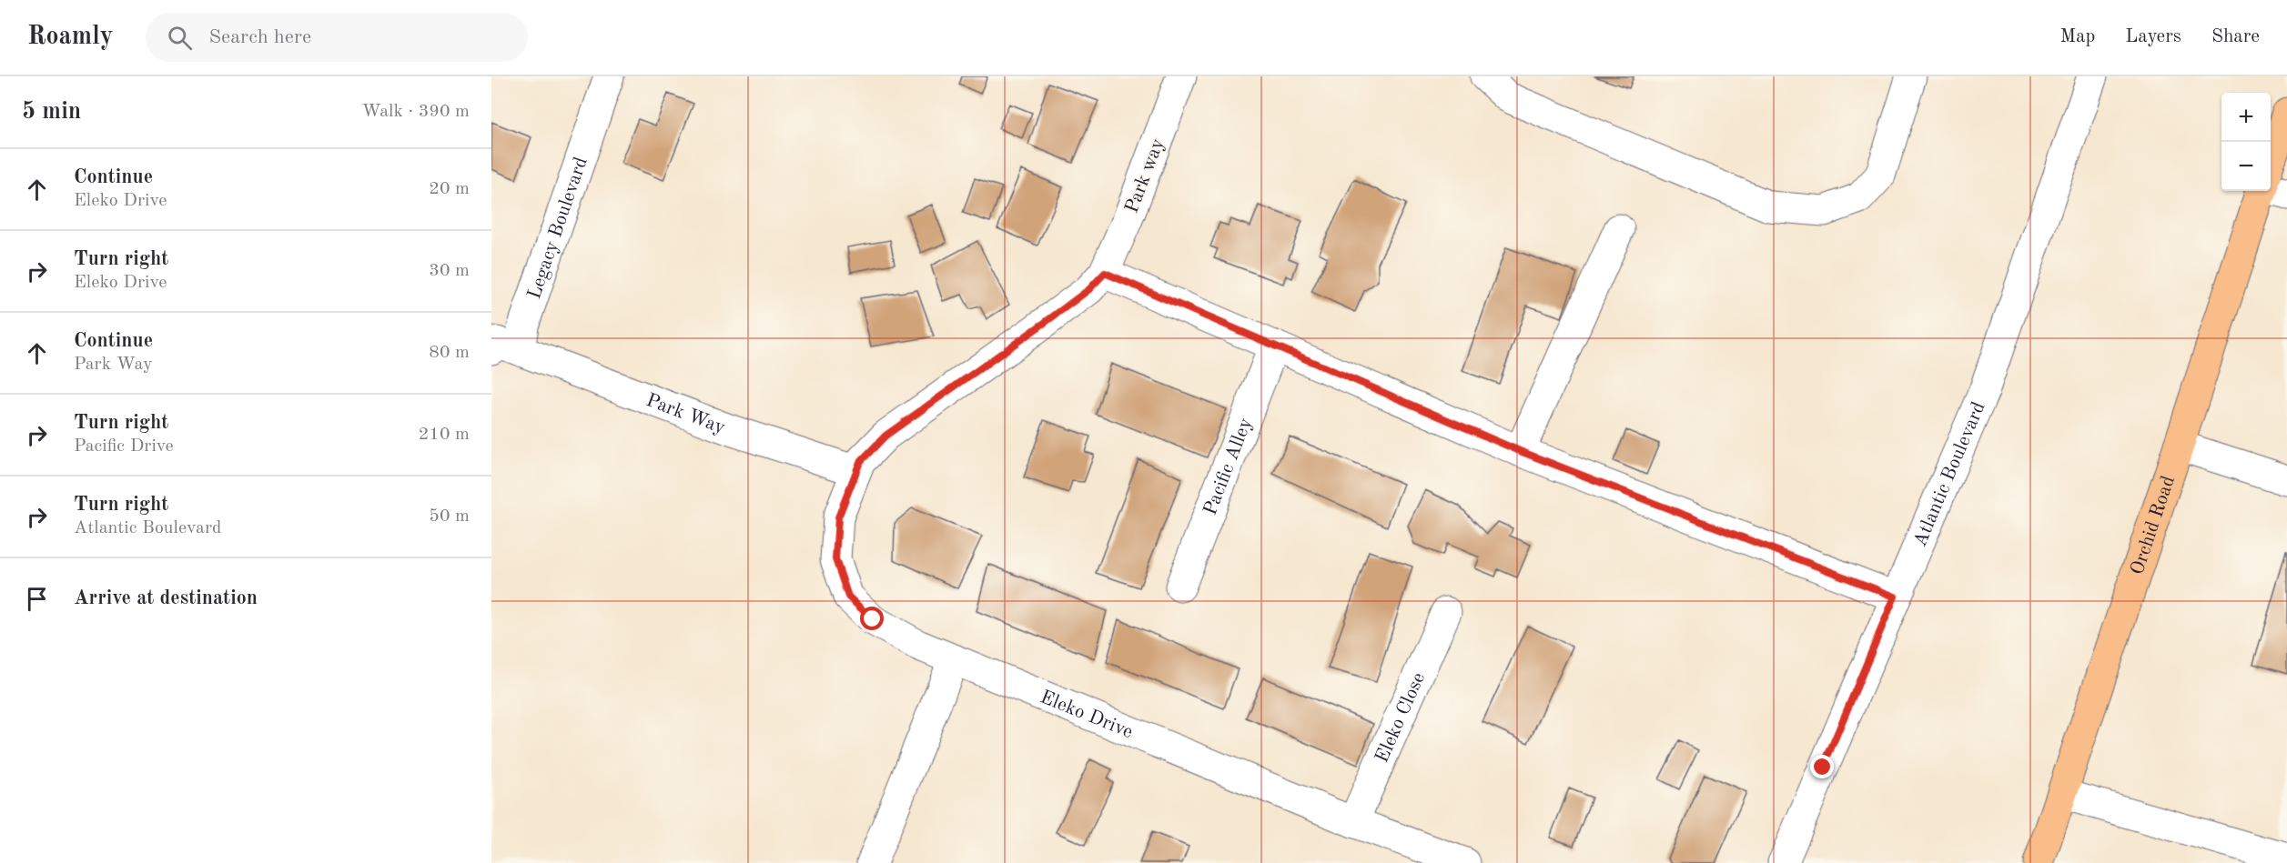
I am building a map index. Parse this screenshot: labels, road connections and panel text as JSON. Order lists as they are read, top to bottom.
{
  "streets": {
    "main road": ["Orchid Road"],
    "street": [
      "Park way",
      "Legacy Boulevard",
      "Park Way",
      "Pacific Alley",
      "Atlantic Boulevard",
      "Eleko Drive",
      "Eleko Close"
    ]
  },
  "crossings": [
    ["Legacy Boulevard", "Park Way"],
    ["Park Way", "Eleko Drive"],
    ["Eleko Drive", "Eleko Close"]
  ],
  "page": {
    "header": "Roamly",
    "search": "Search here",
    "nav": ["Map", "Layers", "Share"],
    "heading": ["5 min", "Walk · 390 m"],
    "map_buttons": ["+", "−"],
    "list": [
      ["Continue", "Eleko Drive", "20 m"],
      ["Turn right", "Eleko Drive", "30 m"],
      ["Continue", "Park Way", "80 m"],
      ["Turn right", "Pacific Drive", "210 m"],
      ["Turn right", "Atlantic Boulevard", "50 m"],
      "Arrive at destination"
    ]
  }
}
